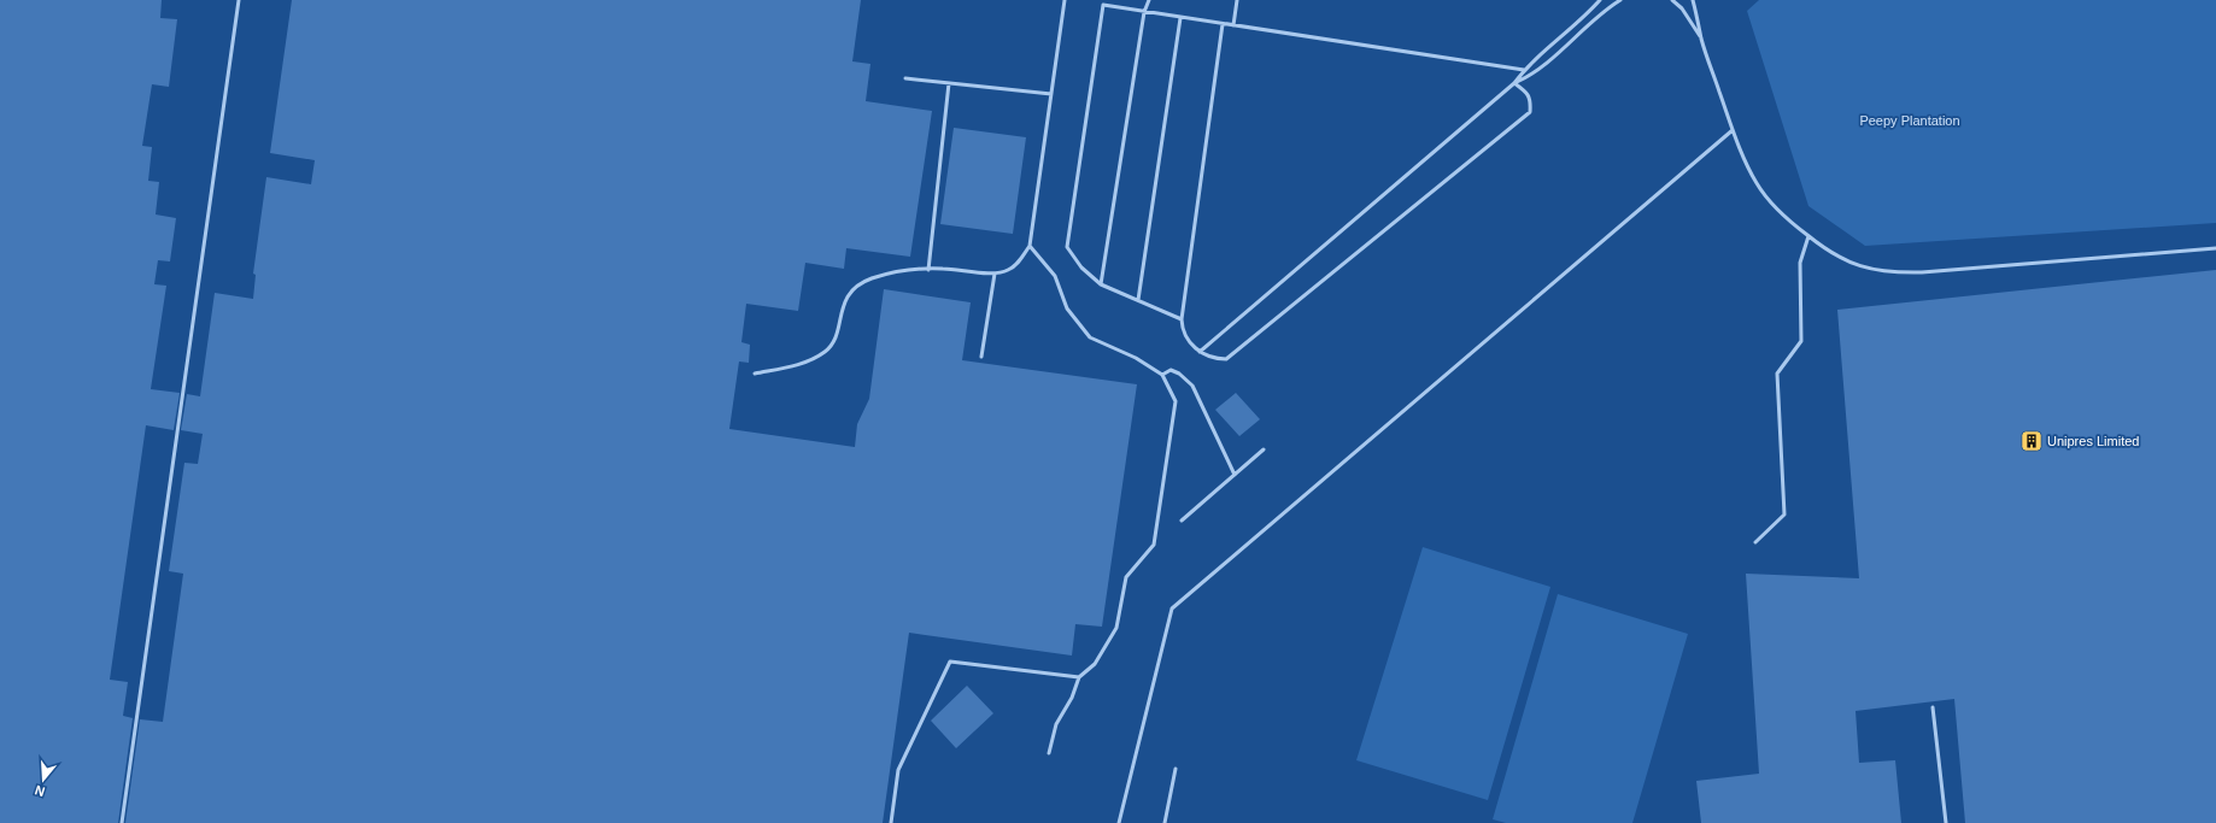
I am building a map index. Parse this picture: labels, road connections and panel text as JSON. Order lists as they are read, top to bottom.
{
  "parks": ["Peepy Plantation"],
  "places": {
    "building": ["Unipres Limited"]
  },
  "north": "bottom"
}
